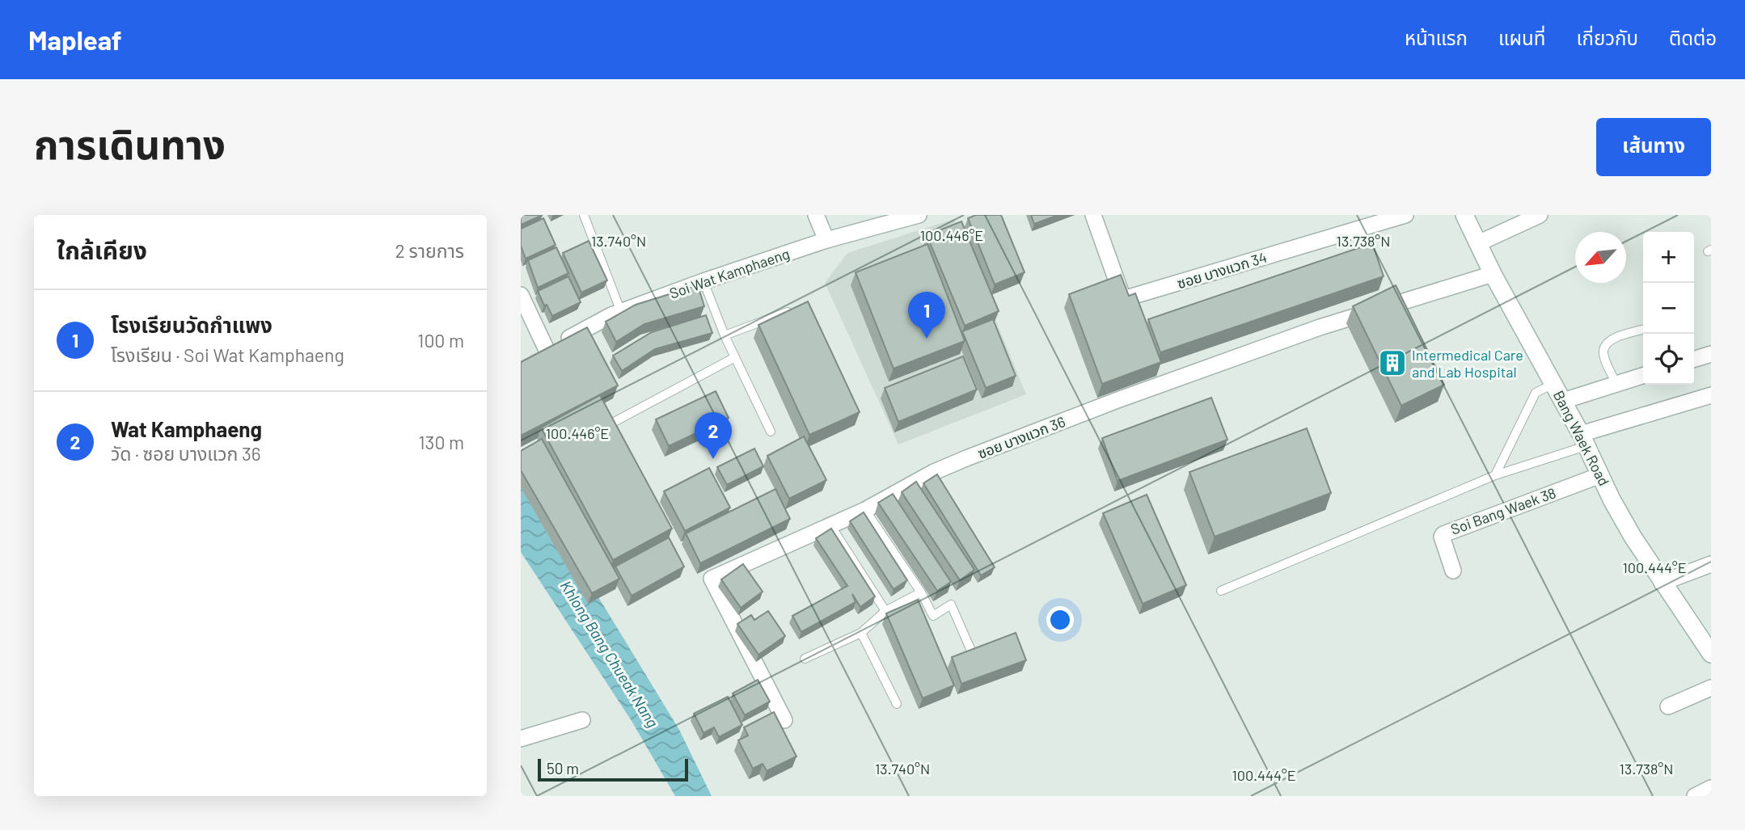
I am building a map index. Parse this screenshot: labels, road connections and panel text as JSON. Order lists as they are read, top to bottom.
{
  "streets": {
    "main road": ["Bang Waek Road"],
    "street": [
      "ซอย บางแวก 34",
      "Soi Wat Kamphaeng",
      "ซอย บางแวก 36",
      "Soi Bang Waek 38"
    ]
  },
  "crossings": [
    ["ซอย บางแวก 36", "Bang Waek Road"],
    ["Bang Waek Road", "Soi Bang Waek 38"]
  ],
  "water": ["Khlong Bang Chueak Nang"],
  "places": {
    "building": ["Intermedical Care and Lab Hospital"]
  },
  "scale_bar": "50 m",
  "north": "bottom left",
  "page": {
    "header": "Mapleaf",
    "nav": [
      "หน้าแรก",
      "แผนที่",
      "เกี่ยวกับ",
      "ติดต่อ"
    ],
    "title": "การเดินทาง",
    "buttons": "เส้นทาง",
    "heading": ["ใกล้เคียง", "2 รายการ"],
    "map_buttons": ["+", "−"],
    "list": [
      {
        "mark": "1",
        "name": "โรงเรียนวัดกำแพง",
        "note": "โรงเรียน · Soi Wat Kamphaeng",
        "value": "100 m"
      },
      {
        "mark": "2",
        "name": "Wat Kamphaeng",
        "note": "วัด · ซอย บางแวก 36",
        "value": "130 m"
      }
    ],
    "pins": ["1", "2"],
    "scale": "50 m"
  },
  "coordinates": [
    "100.446°E",
    "13.740°N",
    "13.738°N",
    "100.444°E"
  ]
}
